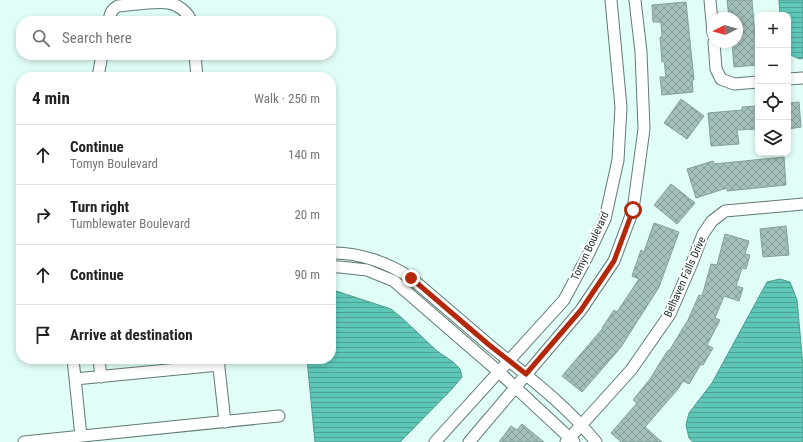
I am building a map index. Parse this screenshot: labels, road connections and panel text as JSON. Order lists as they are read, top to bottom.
{
  "streets": {
    "street": ["Tomyn Boulevard", "Belhaven Falls Drive"]
  },
  "north": "left",
  "page": {
    "map_buttons": ["+", "−"],
    "search": "Search here",
    "heading": ["4 min", "Walk · 250 m"],
    "list": [
      ["Continue", "Tomyn Boulevard", "140 m"],
      ["Turn right", "Tumblewater Boulevard", "20 m"],
      ["Continue", "90 m"],
      "Arrive at destination"
    ]
  }
}
